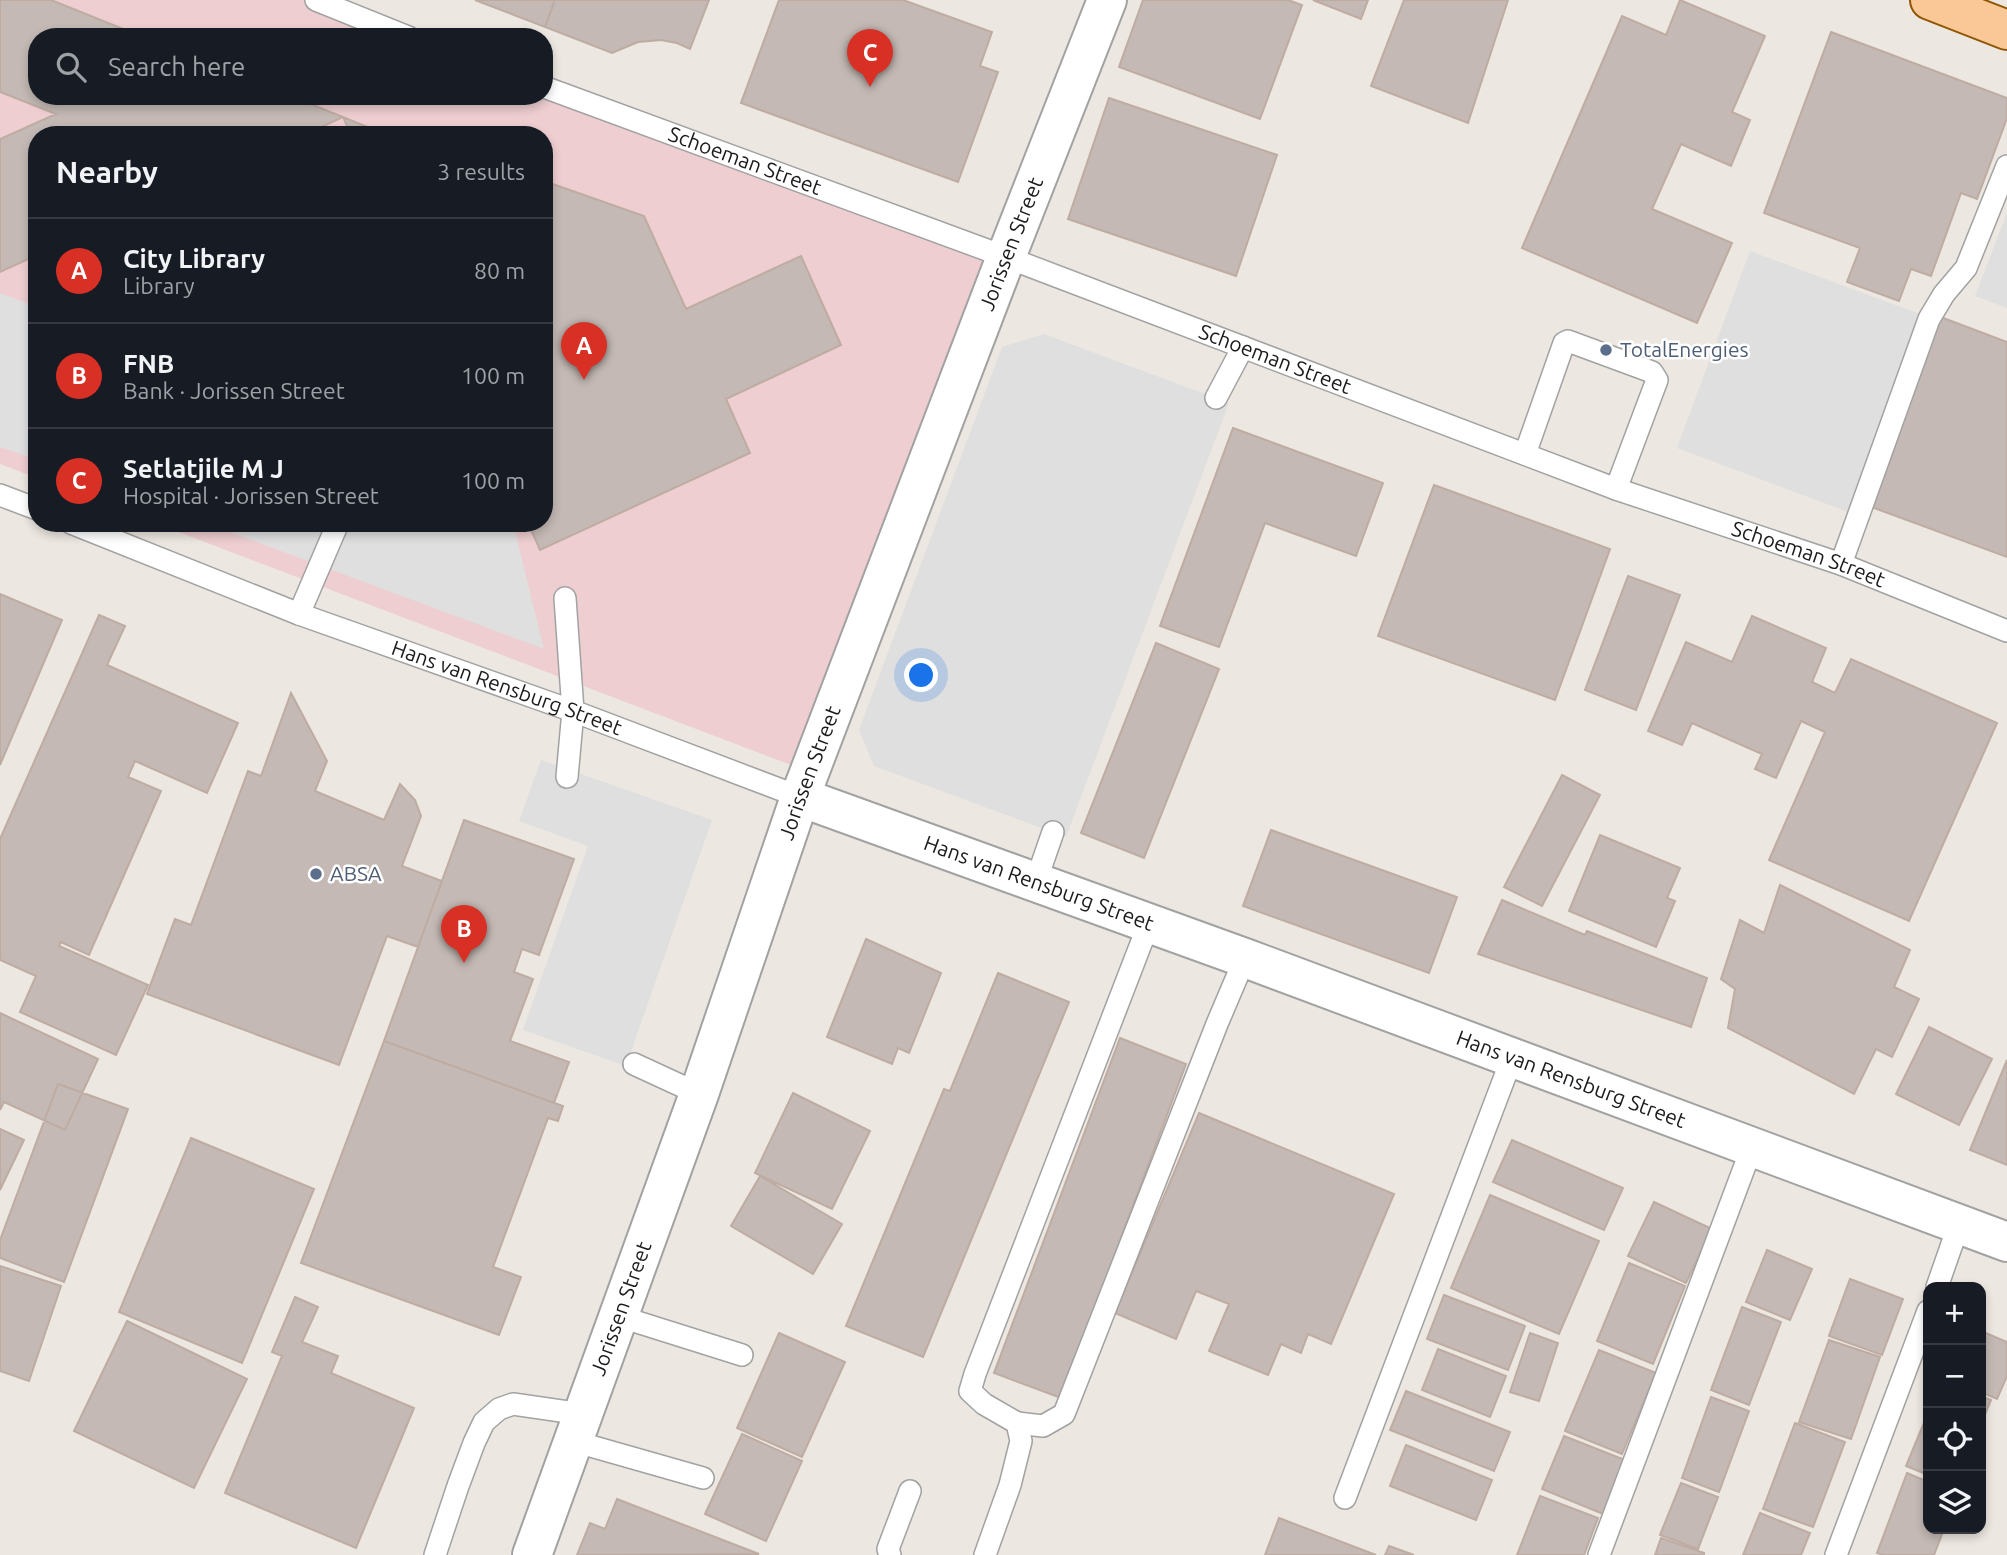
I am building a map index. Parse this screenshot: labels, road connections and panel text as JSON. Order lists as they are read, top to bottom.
{
  "streets": {
    "street": ["Jorissen Street", "Hans van Rensburg Street"],
    "lane": ["Schoeman Street"]
  },
  "crossings": [
    ["Schoeman Street", "Jorissen Street"],
    ["Jorissen Street", "Hans van Rensburg Street"]
  ],
  "places": ["TotalEnergies", "ABSA"],
  "page": {
    "search": "Search here",
    "pins": ["C", "A", "B"],
    "heading": ["Nearby", "3 results"],
    "list": [
      {
        "mark": "A",
        "name": "City Library",
        "note": "Library",
        "value": "80 m"
      },
      {
        "mark": "B",
        "name": "FNB",
        "note": "Bank · Jorissen Street",
        "value": "100 m"
      },
      {
        "mark": "C",
        "name": "Setlatjile M J",
        "note": "Hospital · Jorissen Street",
        "value": "100 m"
      }
    ],
    "map_buttons": ["+", "−"]
  }
}
